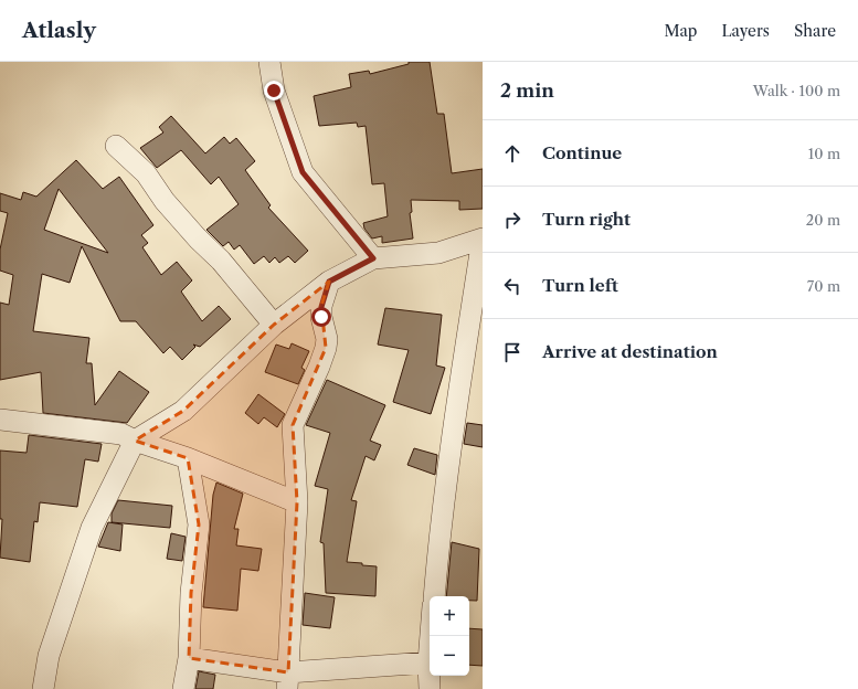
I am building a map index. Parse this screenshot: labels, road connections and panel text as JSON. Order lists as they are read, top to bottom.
{
  "page": {
    "header": "Atlasly",
    "nav": ["Map", "Layers", "Share"],
    "heading": ["2 min", "Walk · 100 m"],
    "list": [
      ["Continue", "10 m"],
      ["Turn right", "20 m"],
      ["Turn left", "70 m"],
      "Arrive at destination"
    ],
    "map_buttons": ["+", "−"]
  }
}
